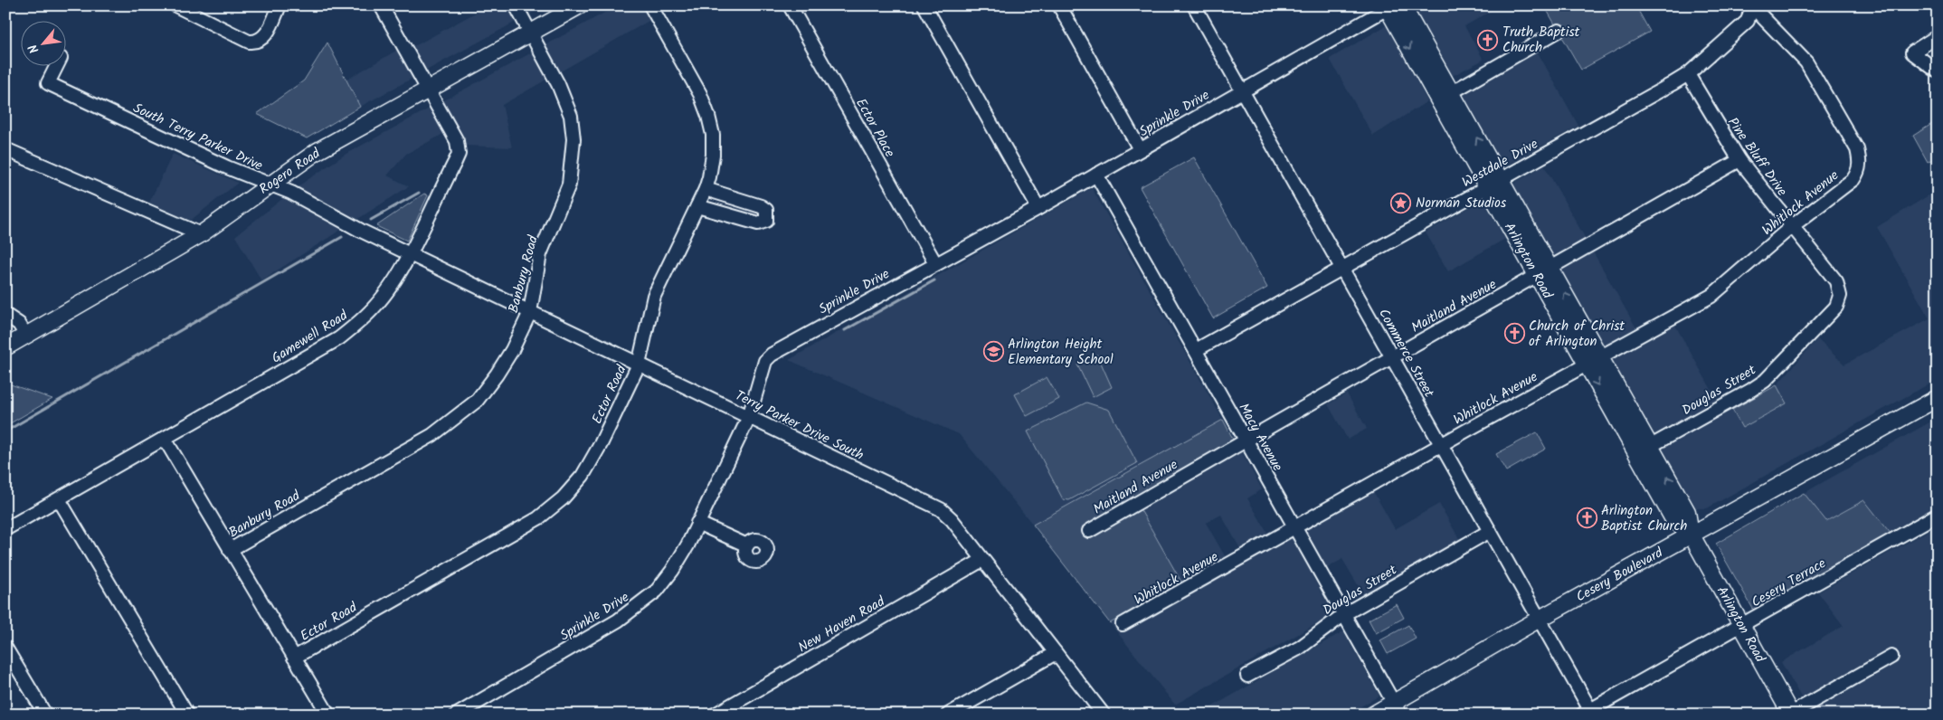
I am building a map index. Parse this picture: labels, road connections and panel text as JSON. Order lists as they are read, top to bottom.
{
  "streets": {
    "main road": ["Rogero Road", "Arlington Road", "Cesery Boulevard"],
    "street": [
      "Sprinkle Drive",
      "Ector Place",
      "South Terry Parker Drive",
      "Pine Bluff Drive",
      "Westdale Drive",
      "Whitlock Avenue",
      "Banbury Road",
      "Maitland Avenue",
      "Gamewell Road",
      "Commerce Street",
      "Douglas Street",
      "Ector Road",
      "Terry Parker Drive South",
      "Macy Avenue",
      "Cesery Terrace",
      "New Haven Road"
    ]
  },
  "crossings": [
    ["Sprinkle Drive", "Ector Place"],
    ["Sprinkle Drive", "Arlington Road"],
    ["Sprinkle Drive", "Commerce Street"],
    ["Sprinkle Drive", "Terry Parker Drive South"],
    ["Sprinkle Drive", "Macy Avenue"],
    ["South Terry Parker Drive", "Rogero Road"],
    ["South Terry Parker Drive", "Gamewell Road"],
    ["South Terry Parker Drive", "Terry Parker Drive South"],
    ["Pine Bluff Drive", "Westdale Drive"],
    ["Pine Bluff Drive", "Whitlock Avenue"],
    ["Pine Bluff Drive", "Maitland Avenue"],
    ["Pine Bluff Drive", "Douglas Street"],
    ["Westdale Drive", "Whitlock Avenue"],
    ["Westdale Drive", "Arlington Road"],
    ["Westdale Drive", "Commerce Street"],
    ["Westdale Drive", "Macy Avenue"],
    ["Rogero Road", "Banbury Road"],
    ["Rogero Road", "Gamewell Road"],
    ["Whitlock Avenue", "Arlington Road"],
    ["Whitlock Avenue", "Commerce Street"],
    ["Whitlock Avenue", "Macy Avenue"],
    ["Arlington Road", "Maitland Avenue"],
    ["Arlington Road", "Douglas Street"],
    ["Arlington Road", "Cesery Boulevard"],
    ["Arlington Road", "Cesery Terrace"],
    ["Banbury Road", "Terry Parker Drive South"],
    ["Maitland Avenue", "Commerce Street"],
    ["Maitland Avenue", "Macy Avenue"],
    ["Gamewell Road", "Terry Parker Drive South"],
    ["Commerce Street", "Douglas Street"],
    ["Commerce Street", "Cesery Boulevard"],
    ["Commerce Street", "Cesery Terrace"],
    ["Douglas Street", "Macy Avenue"],
    ["Ector Road", "Terry Parker Drive South"],
    ["Terry Parker Drive South", "New Haven Road"],
    ["Macy Avenue", "Cesery Boulevard"]
  ],
  "places": {
    "church": ["Truth Baptist Church", "Church of Christ of Arlington", "Arlington Baptist Church"],
    "place": ["Norman Studios"],
    "school or university": ["Arlington Height Elementary School"]
  },
  "north": "bottom left"
}
